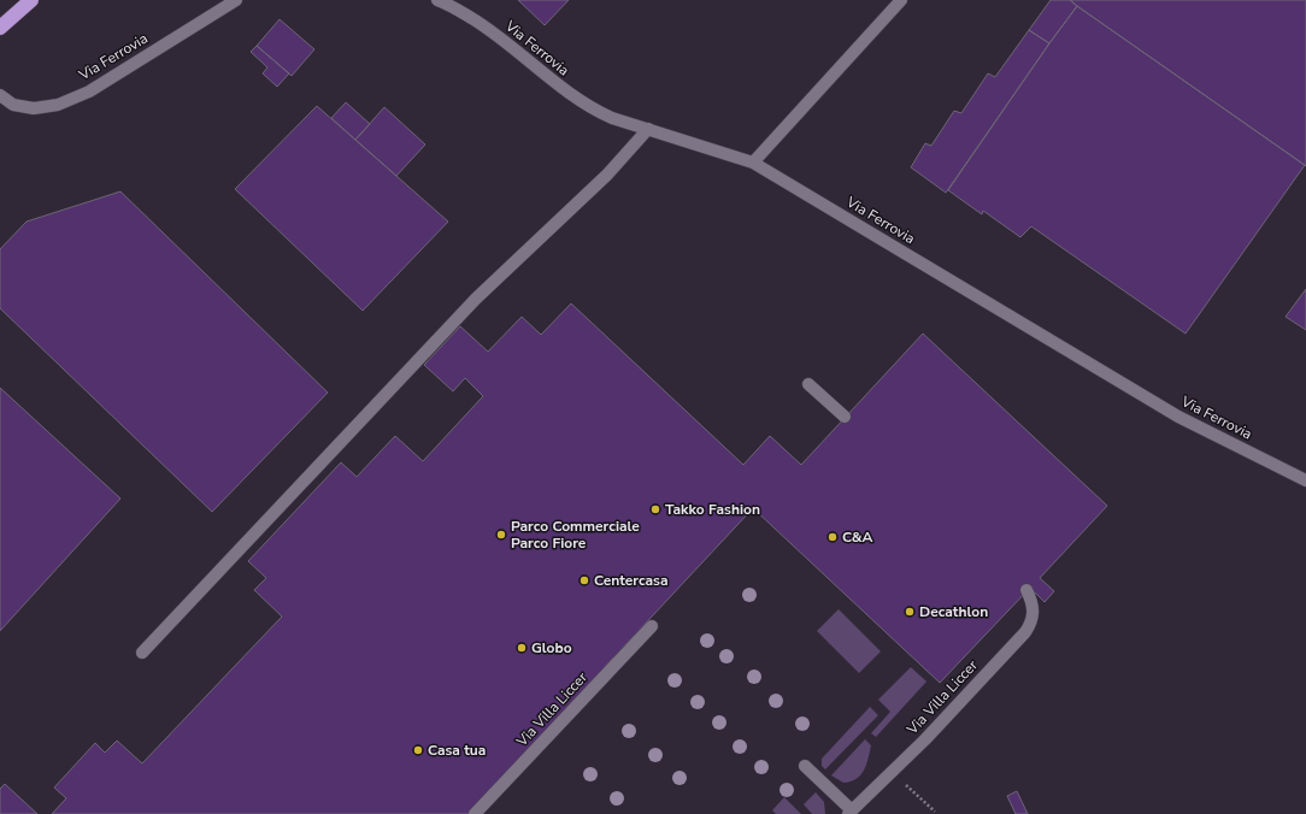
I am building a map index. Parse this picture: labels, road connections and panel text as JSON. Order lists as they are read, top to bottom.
{
  "streets": {
    "street": ["Via Ferrovia", "Via Villa Liccer"]
  },
  "places": [
    "Takko Fashion",
    "Parco Commerciale Parco Fiore",
    "C&A",
    "Centercasa",
    "Decathlon",
    "Globo",
    "Casa tua"
  ]
}
